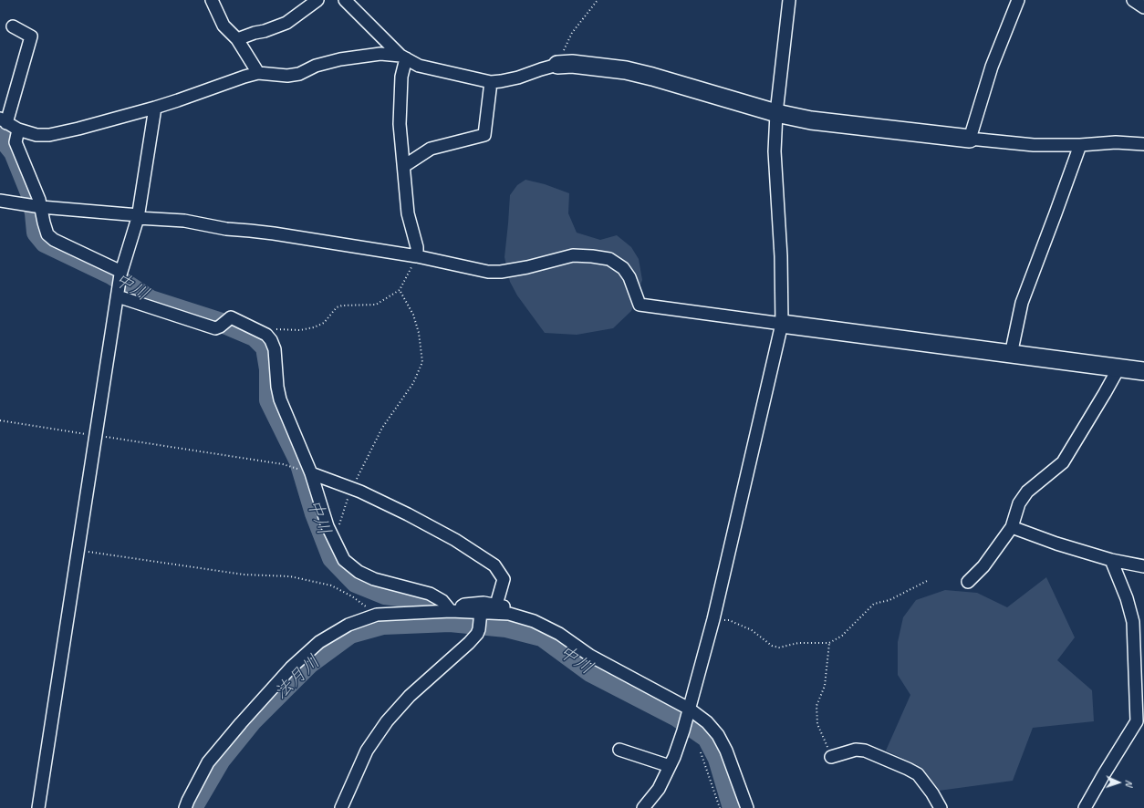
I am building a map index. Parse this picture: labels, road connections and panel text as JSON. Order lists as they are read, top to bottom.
{
  "water": ["中川", "法月川"],
  "north": "right"
}
